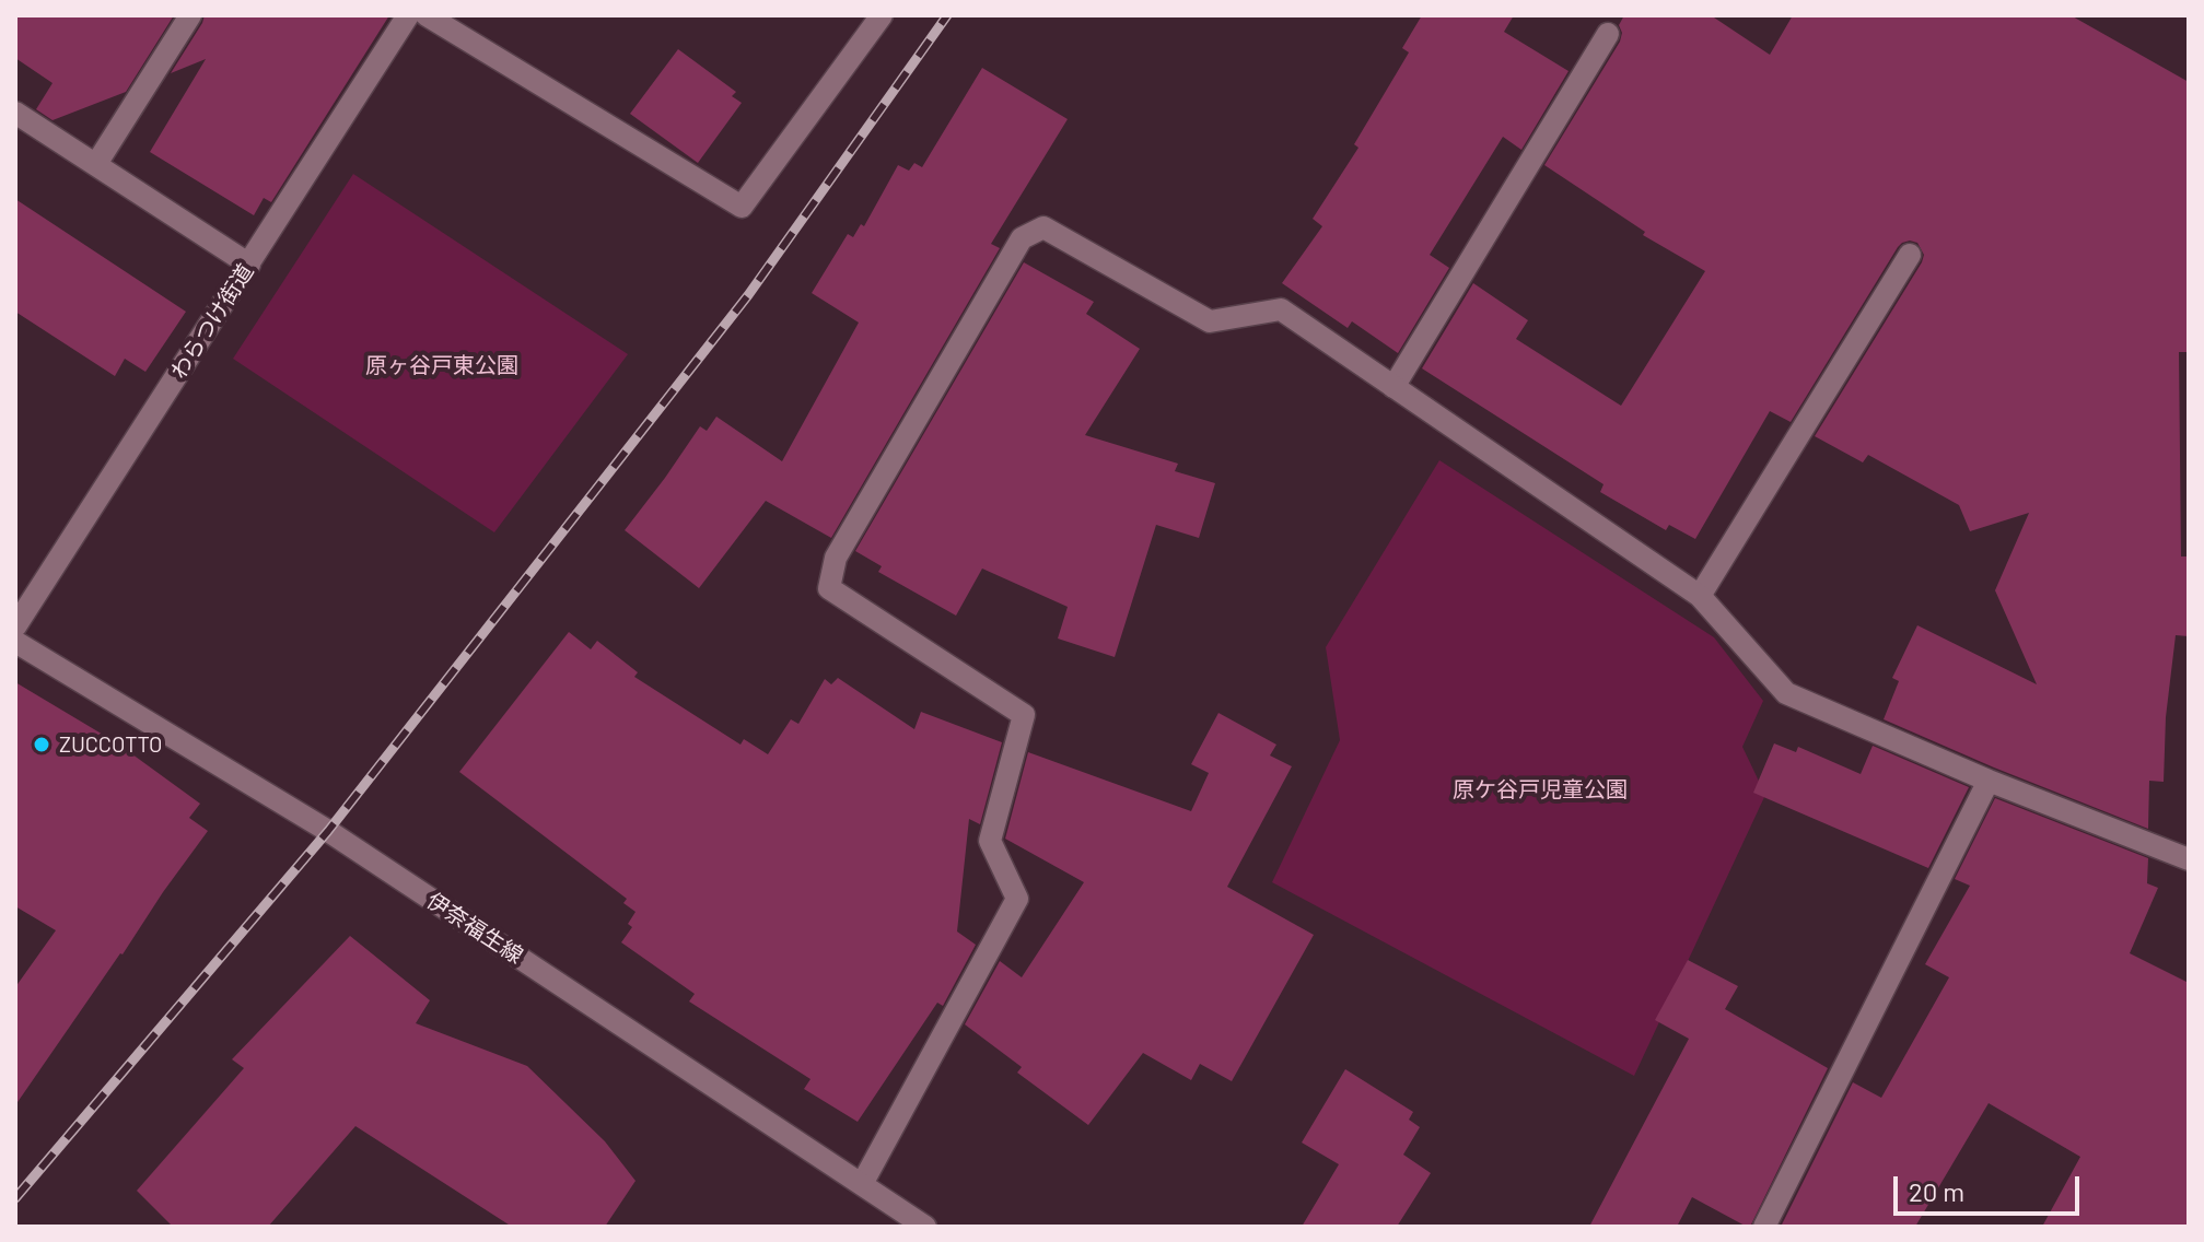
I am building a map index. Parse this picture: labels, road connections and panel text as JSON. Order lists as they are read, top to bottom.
{
  "streets": {
    "street": ["わらつけ街道", "伊奈福生線"]
  },
  "parks": ["原ヶ谷戸東公園", "原ケ谷戸児童公園"],
  "places": ["ZUCCOTTO"],
  "scale_bar": "20 m"
}
